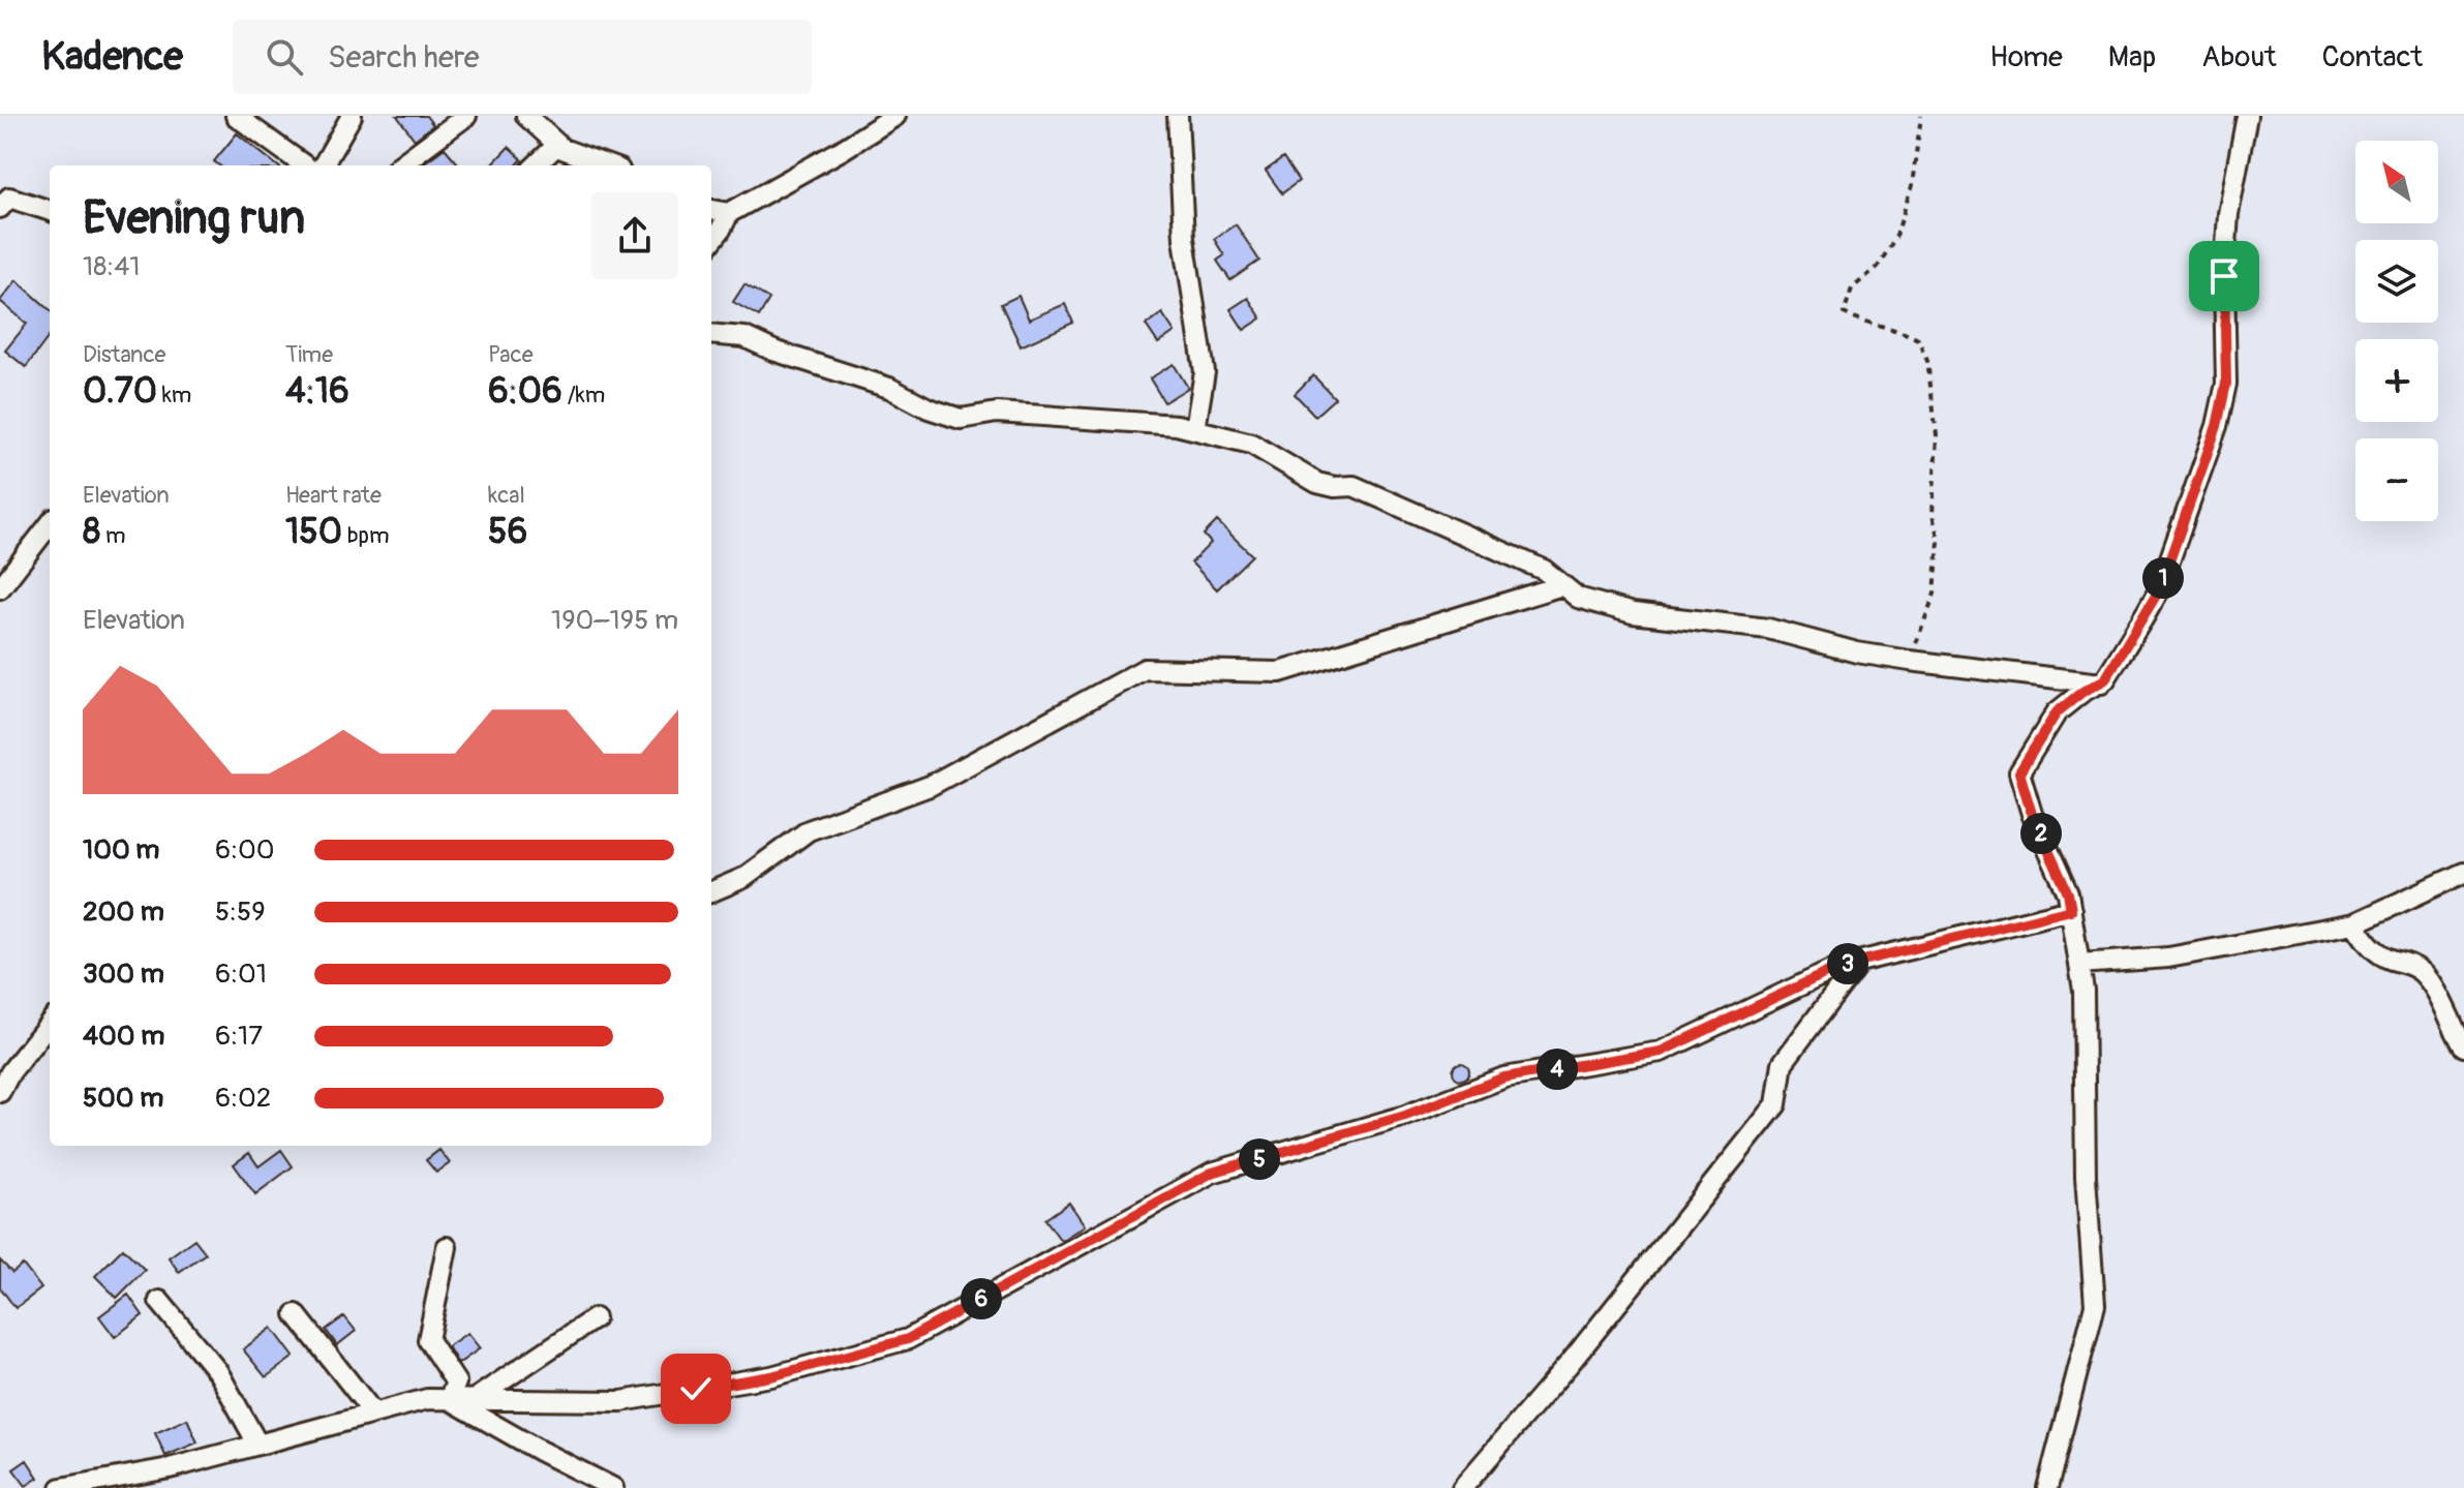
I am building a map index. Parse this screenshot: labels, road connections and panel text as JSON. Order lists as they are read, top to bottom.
{
  "north": "top left",
  "page": {
    "header": "Kadence",
    "search": "Search here",
    "nav": [
      "Home",
      "Map",
      "About",
      "Contact"
    ],
    "map_buttons": ["+", "−"],
    "heading": ["Evening run", "18:41"],
    "stats": [
      ["Distance", "0.70 km"],
      ["Time", "4:16"],
      ["Pace", "6:06 /km"],
      ["Elevation", "8 m"],
      ["Heart rate", "150 bpm"],
      ["kcal", "56"]
    ],
    "pins": [
      "1",
      "2",
      "3",
      "4",
      "5",
      "6"
    ],
    "chart": ["Elevation", "190–195 m"],
    "list": [
      {
        "name": "100 m",
        "note": "6:00"
      },
      {
        "name": "200 m",
        "note": "5:59"
      },
      {
        "name": "300 m",
        "note": "6:01"
      },
      {
        "name": "400 m",
        "note": "6:17"
      },
      {
        "name": "500 m",
        "note": "6:02"
      }
    ]
  }
}
